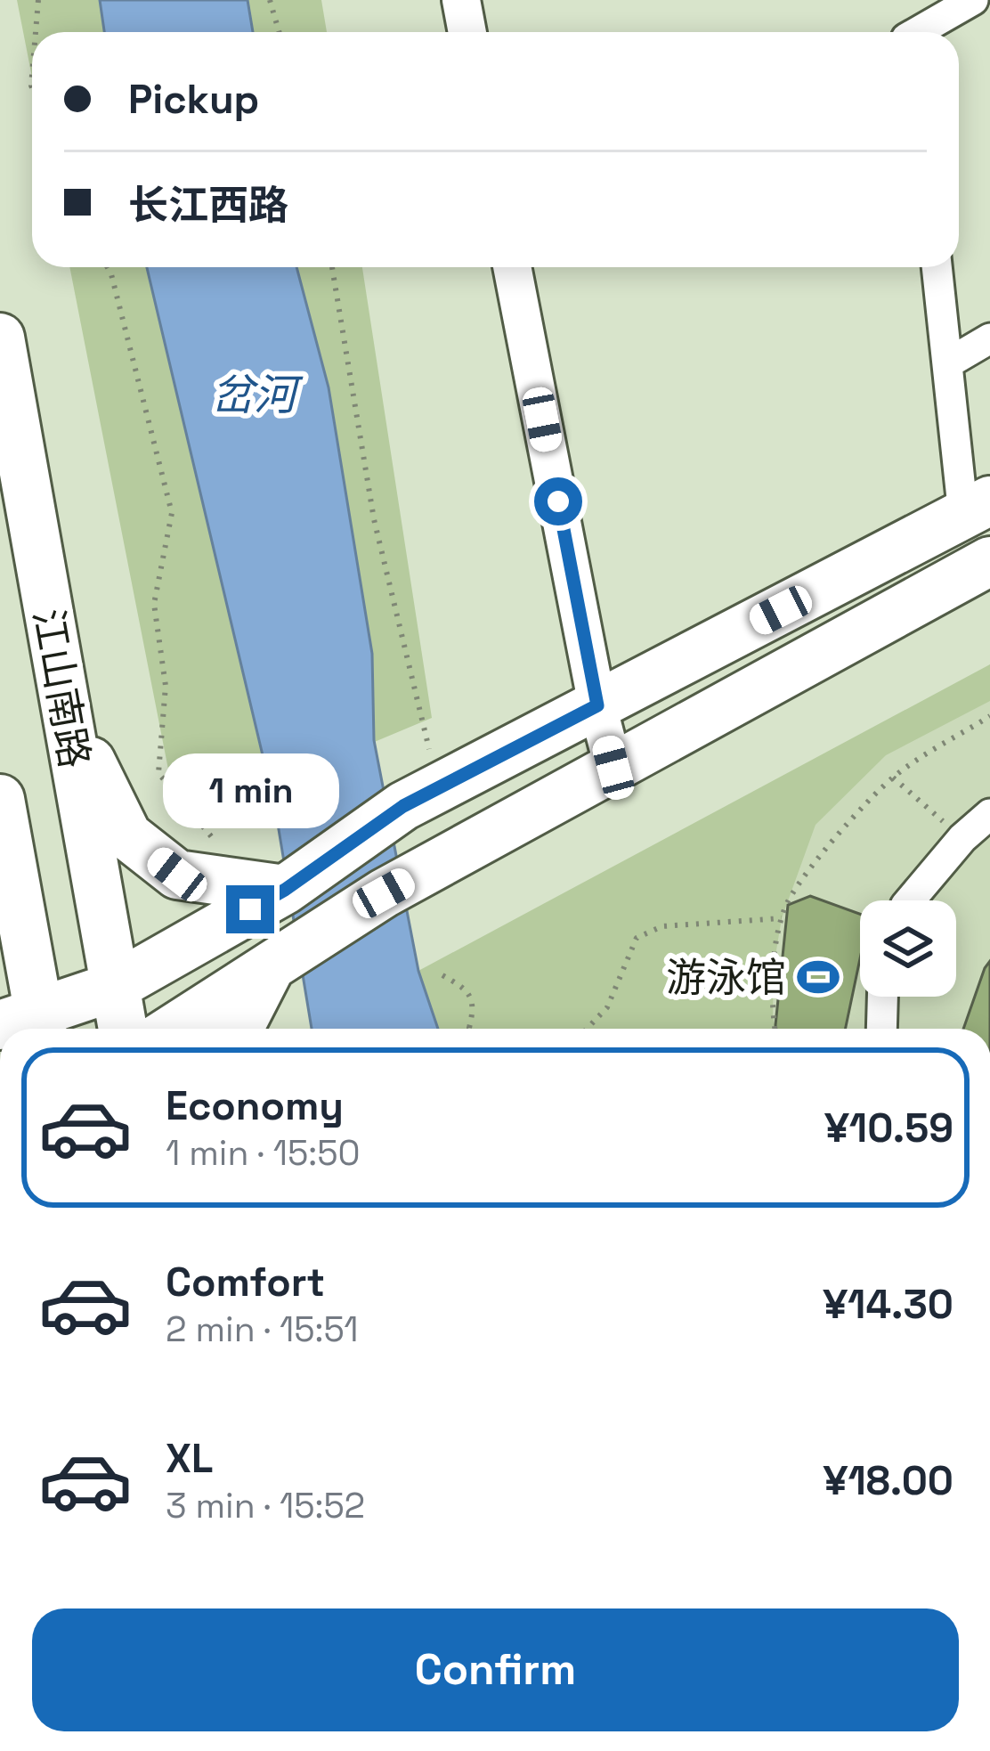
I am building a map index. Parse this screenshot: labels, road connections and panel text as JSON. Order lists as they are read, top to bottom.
{
  "streets": {
    "main road": ["江山南路"]
  },
  "water": ["岔河"],
  "places": {
    "sports": ["游泳馆"]
  },
  "page": {
    "banner": ["Pickup", "长江西路"],
    "bubble": "1 min",
    "list": [
      {
        "name": "Economy",
        "note": "1 min · 15:50",
        "value": "¥10.59"
      },
      {
        "name": "Comfort",
        "note": "2 min · 15:51",
        "value": "¥14.30"
      },
      {
        "name": "XL",
        "note": "3 min · 15:52",
        "value": "¥18.00"
      }
    ],
    "buttons": "Confirm"
  }
}
